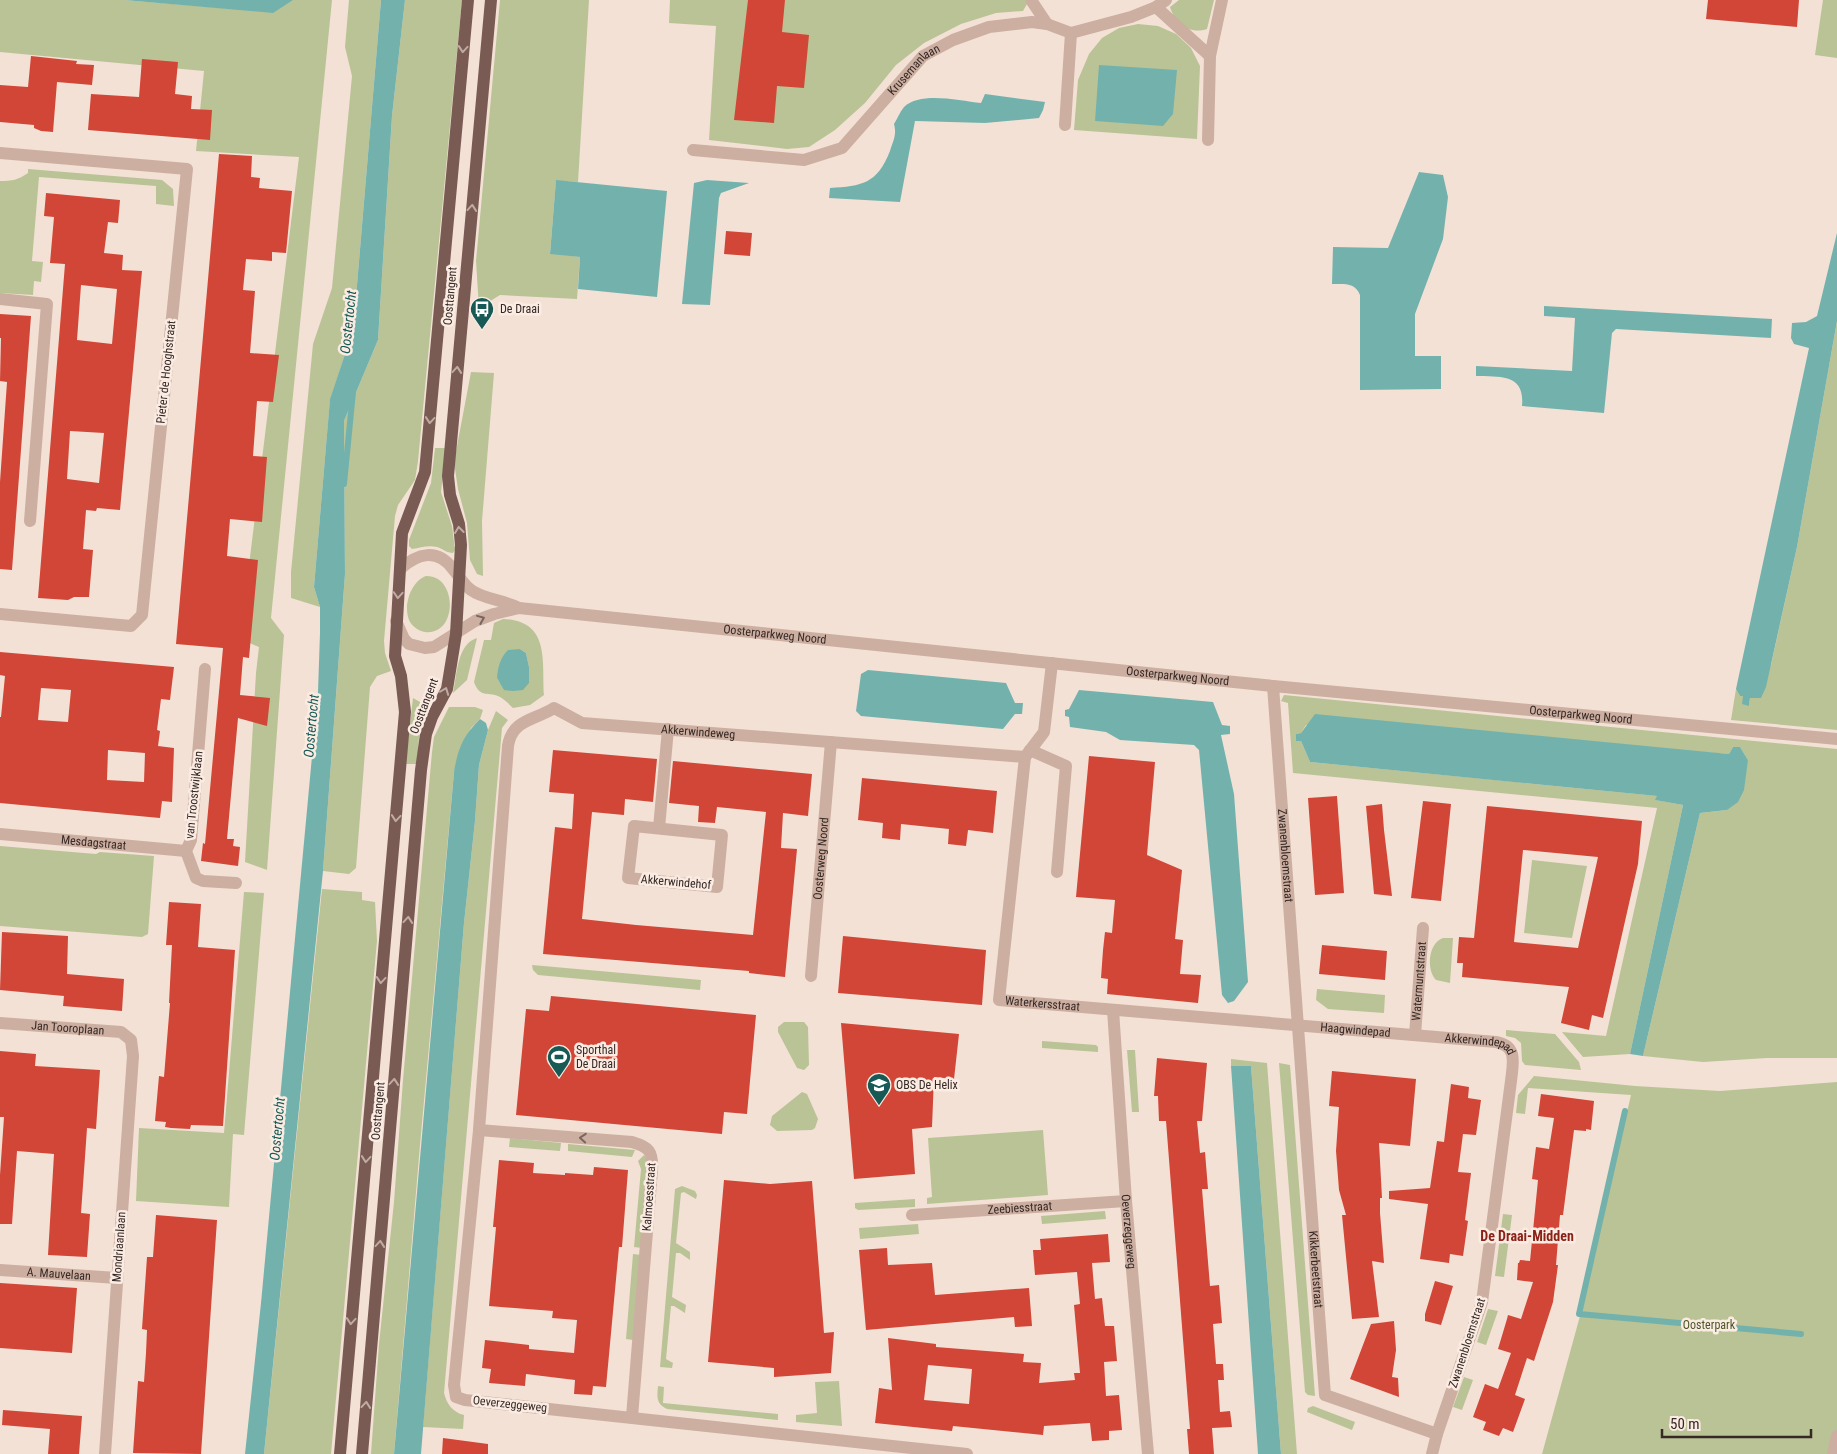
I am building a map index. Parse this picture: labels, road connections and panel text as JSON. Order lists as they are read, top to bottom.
{
  "streets": {
    "main road": ["Oosttangent"],
    "street": [
      "Krusemanlaan",
      "Pieter de Hooghstraat",
      "Oosterparkweg Noord",
      "Akkerwindeweg",
      "van Troostwijklaan",
      "Mesdagstraat",
      "Zwanenbloemstraat",
      "Oosterweg Noord",
      "Akkerwindehof",
      "Watermuntstraat",
      "Waterkersstraat",
      "Jan Tooroplaan",
      "Haagwindepad",
      "Akkerwindepad",
      "Kalmoesstraat",
      "Zeebiesstraat",
      "Oeverzeggeweg",
      "Mondriaanlaan",
      "Kikkerbeetstraat",
      "A. Mauvelaan"
    ]
  },
  "crossings": [
    ["Oosttangent", "Oosterparkweg Noord"],
    ["Oosterparkweg Noord", "Zwanenbloemstraat"],
    ["Akkerwindeweg", "Oosterweg Noord"],
    ["Akkerwindeweg", "Waterkersstraat"],
    ["Akkerwindeweg", "Oeverzeggeweg"],
    ["van Troostwijklaan", "Mesdagstraat"],
    ["Zwanenbloemstraat", "Waterkersstraat"],
    ["Zwanenbloemstraat", "Haagwindepad"],
    ["Zwanenbloemstraat", "Akkerwindepad"],
    ["Zwanenbloemstraat", "Kikkerbeetstraat"],
    ["Watermuntstraat", "Haagwindepad"],
    ["Watermuntstraat", "Akkerwindepad"],
    ["Waterkersstraat", "Haagwindepad"],
    ["Waterkersstraat", "Oeverzeggeweg"],
    ["Waterkersstraat", "Kikkerbeetstraat"],
    ["Jan Tooroplaan", "Mondriaanlaan"],
    ["Haagwindepad", "Akkerwindepad"],
    ["Haagwindepad", "Kikkerbeetstraat"],
    ["Kalmoesstraat", "Oeverzeggeweg"],
    ["Zeebiesstraat", "Oeverzeggeweg"],
    ["Mondriaanlaan", "A. Mauvelaan"]
  ],
  "districts": ["De Draai-Midden"],
  "water": ["Oostertocht"],
  "parks": ["Oosterpark"],
  "places": {
    "bus stop": ["De Draai"],
    "sports": ["Sporthal De Draai"],
    "school or university": ["OBS De Helix"]
  },
  "scale_bar": "50 m"
}
